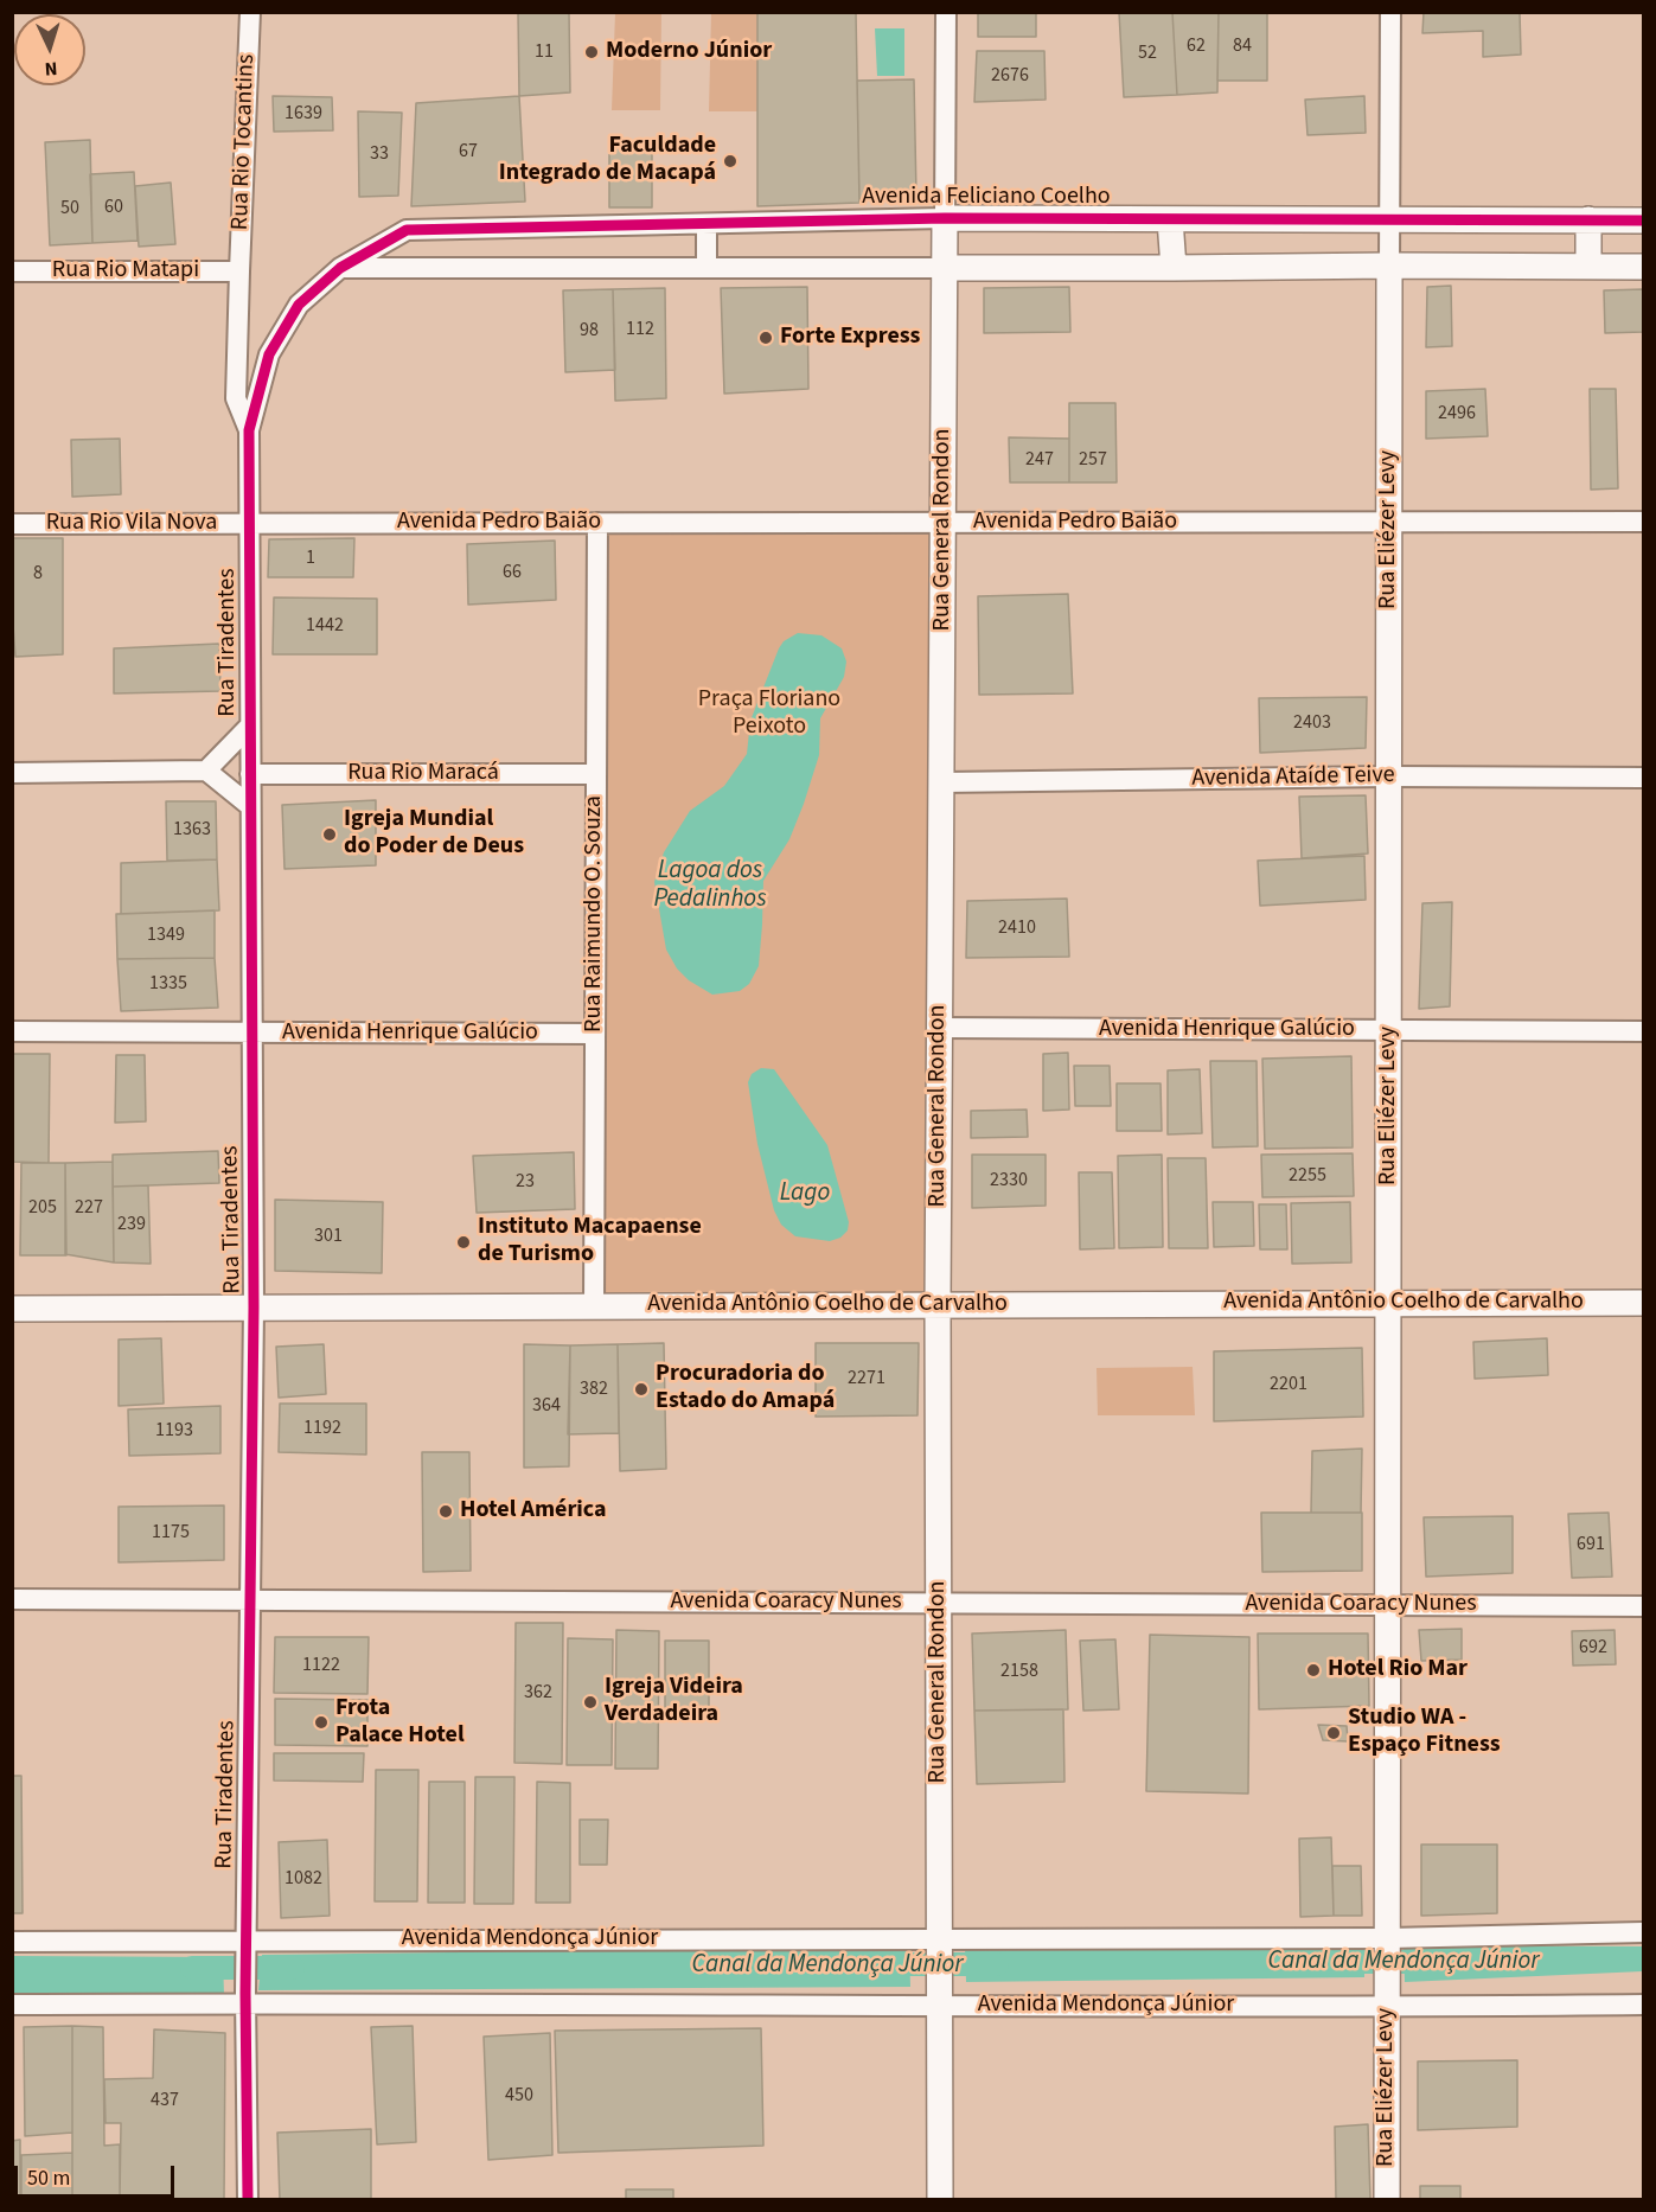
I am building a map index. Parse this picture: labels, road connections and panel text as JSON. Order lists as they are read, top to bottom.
{
  "streets": {
    "street": [
      "Rua Rio Tocantins",
      "Avenida Feliciano Coelho",
      "Rua Rio Matapi",
      "Avenida Pedro Baião",
      "Rua Rio Vila Nova",
      "Rua General Rondon",
      "Rua Eliézer Levy",
      "Rua Tiradentes",
      "Rua Rio Maracá",
      "Avenida Ataíde Teive",
      "Rua Raimundo O. Souza",
      "Avenida Henrique Galúcio",
      "Avenida Antônio Coelho de Carvalho",
      "Avenida Coaracy Nunes",
      "Avenida Mendonça Júnior"
    ]
  },
  "crossings": [
    ["Rua Rio Tocantins", "Rua Rio Matapi"],
    ["Rua Rio Tocantins", "Rua Tiradentes"],
    ["Avenida Feliciano Coelho", "Rua General Rondon"],
    ["Avenida Feliciano Coelho", "Rua Eliézer Levy"],
    ["Avenida Feliciano Coelho", "Rua Tiradentes"],
    ["Rua Rio Matapi", "Rua Tiradentes"],
    ["Avenida Pedro Baião", "Rua Rio Vila Nova"],
    ["Avenida Pedro Baião", "Rua General Rondon"],
    ["Avenida Pedro Baião", "Rua Eliézer Levy"],
    ["Avenida Pedro Baião", "Rua Tiradentes"],
    ["Avenida Pedro Baião", "Rua Raimundo O. Souza"],
    ["Rua Rio Vila Nova", "Rua Tiradentes"],
    ["Rua General Rondon", "Avenida Ataíde Teive"],
    ["Rua General Rondon", "Avenida Henrique Galúcio"],
    ["Rua General Rondon", "Avenida Antônio Coelho de Carvalho"],
    ["Rua General Rondon", "Avenida Coaracy Nunes"],
    ["Rua General Rondon", "Avenida Mendonça Júnior"],
    ["Rua Eliézer Levy", "Avenida Ataíde Teive"],
    ["Rua Eliézer Levy", "Avenida Henrique Galúcio"],
    ["Rua Eliézer Levy", "Avenida Antônio Coelho de Carvalho"],
    ["Rua Eliézer Levy", "Avenida Coaracy Nunes"],
    ["Rua Eliézer Levy", "Avenida Mendonça Júnior"],
    ["Rua Tiradentes", "Rua Rio Maracá"],
    ["Rua Tiradentes", "Avenida Henrique Galúcio"],
    ["Rua Tiradentes", "Avenida Antônio Coelho de Carvalho"],
    ["Rua Tiradentes", "Avenida Coaracy Nunes"],
    ["Rua Tiradentes", "Avenida Mendonça Júnior"],
    ["Rua Rio Maracá", "Rua Raimundo O. Souza"],
    ["Rua Raimundo O. Souza", "Avenida Henrique Galúcio"],
    ["Rua Raimundo O. Souza", "Avenida Antônio Coelho de Carvalho"]
  ],
  "water": ["Lagoa dos Pedalinhos", "Lago", "Canal da Mendonça Júnior"],
  "parks": ["Praça Floriano Peixoto"],
  "places": [
    "Moderno Júnior",
    "Faculdade Integrado de Macapá",
    "Forte Express",
    "Igreja Mundial do Poder de Deus",
    "Instituto Macapaense de Turismo",
    "Procuradoria do Estado do Amapá",
    "Hotel América",
    "Hotel Rio Mar",
    "Igreja Videira Verdadeira",
    "Frota Palace Hotel",
    "Studio WA - Espaço Fitness"
  ],
  "house_numbers": [
    "62",
    "84",
    "11",
    "52",
    "2676",
    "1639",
    "67",
    "33",
    "60",
    "50",
    "112",
    "98",
    "2496",
    "247",
    "257",
    "1",
    "66",
    "8",
    "1442",
    "2403",
    "1363",
    "2410",
    "1349",
    "1335",
    "2255",
    "2330",
    "23",
    "205",
    "227",
    "239",
    "301",
    "2271",
    "2201",
    "382",
    "364",
    "1192",
    "1193",
    "1175",
    "691",
    "692",
    "1122",
    "2158",
    "362",
    "1082",
    "450",
    "437"
  ],
  "scale_bar": "50 m",
  "north": "bottom"
}
